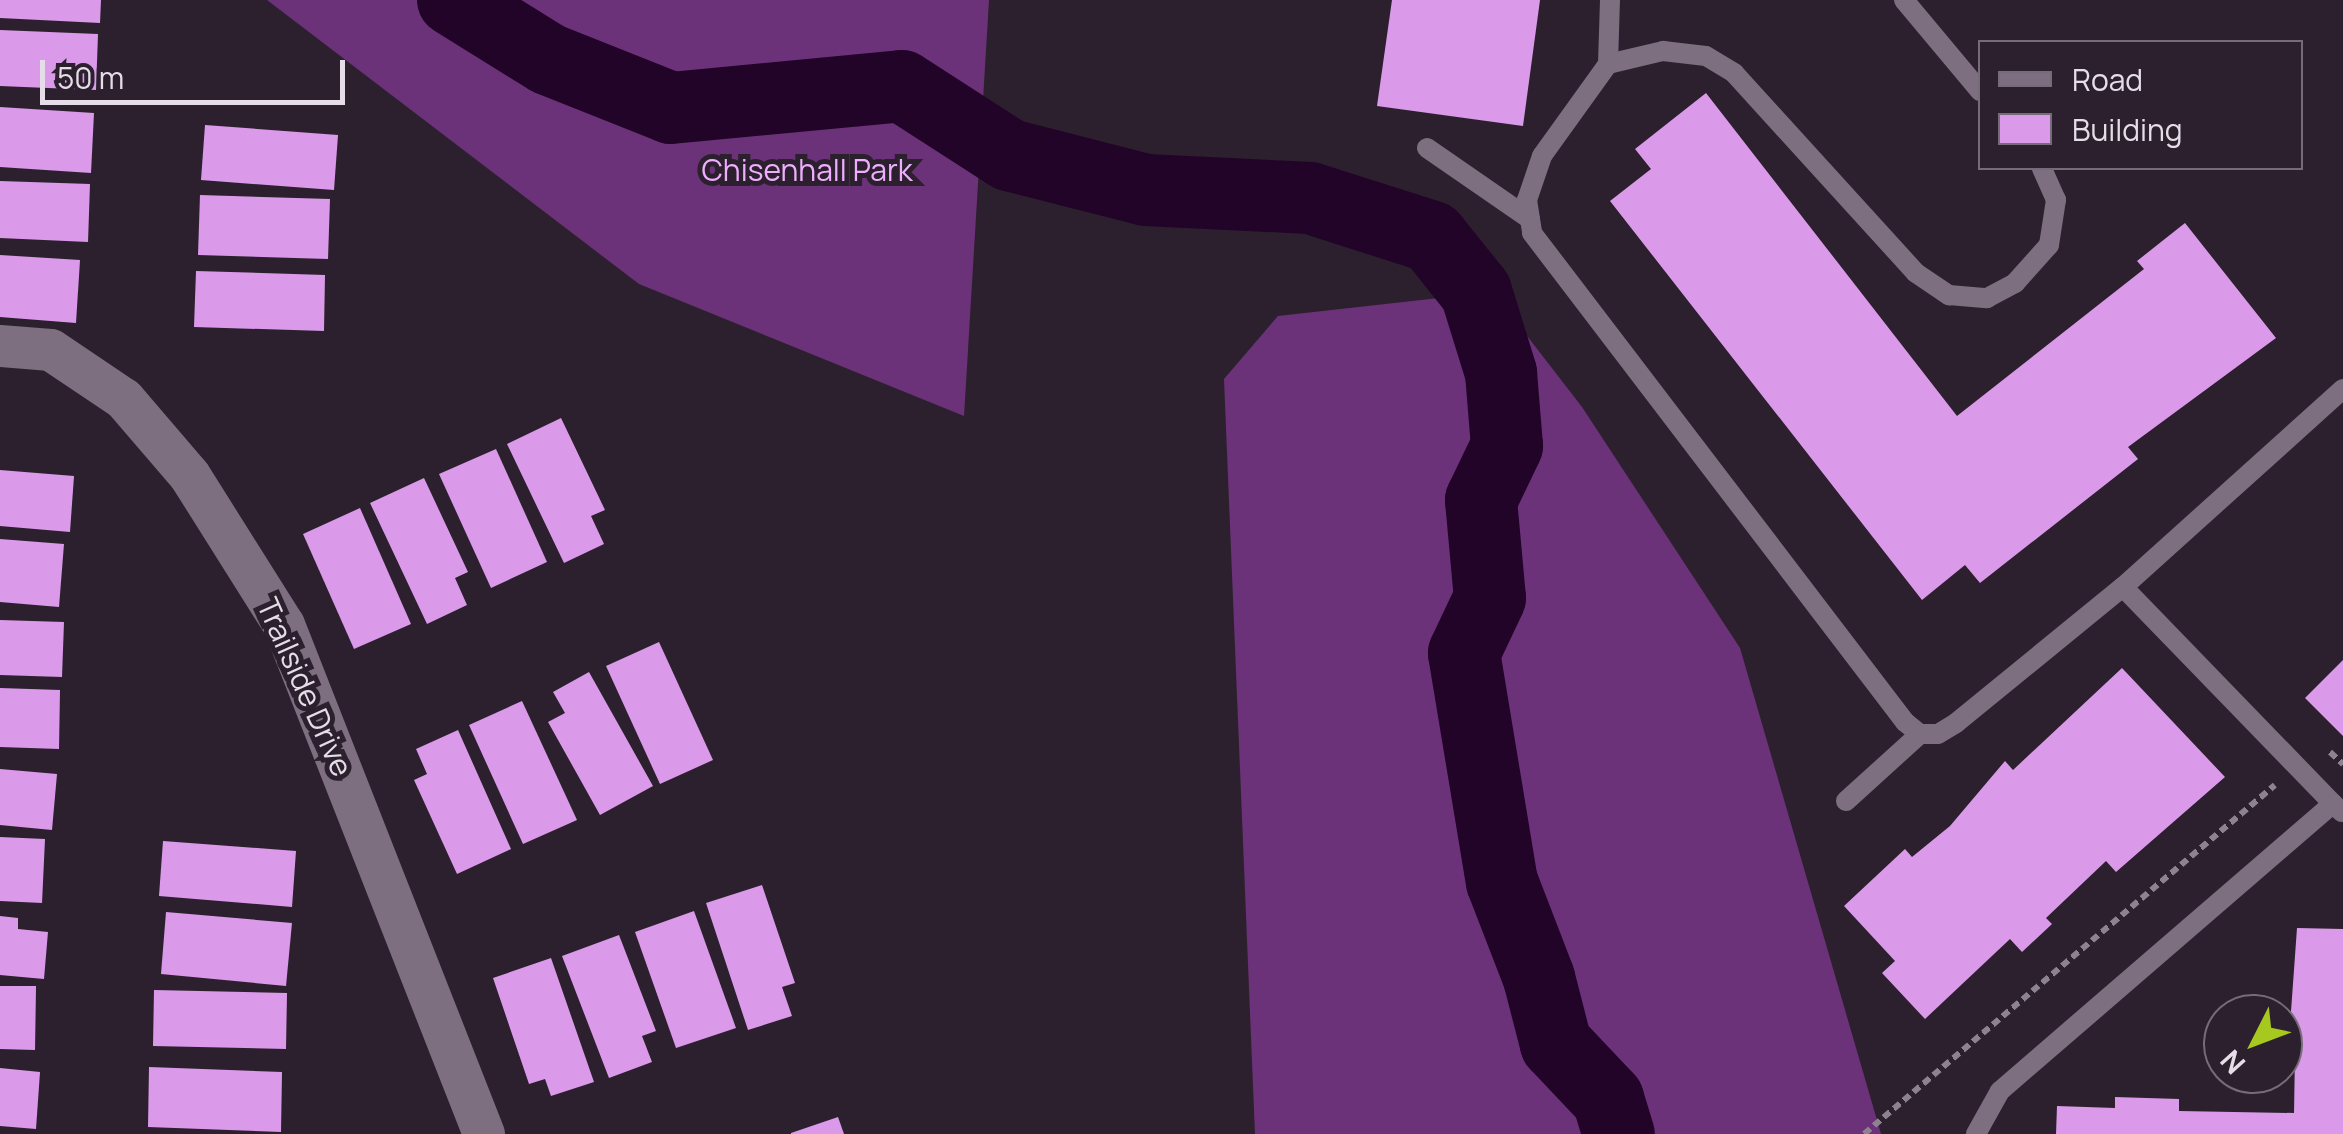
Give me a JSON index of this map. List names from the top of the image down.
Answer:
{
  "streets": {
    "street": ["Trailside Drive"]
  },
  "parks": ["Chisenhall Park"],
  "legend": ["Road", "Building"],
  "scale_bar": "50 m",
  "north": "bottom left"
}
